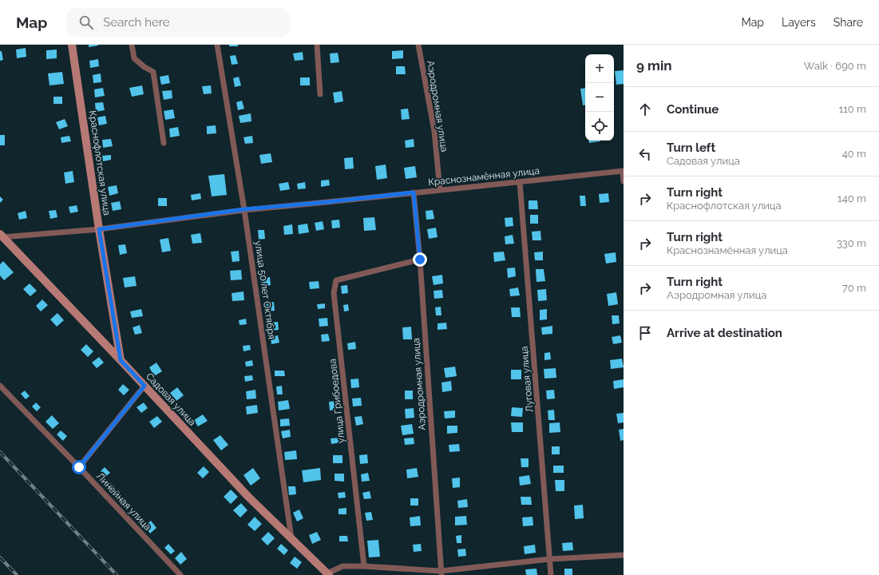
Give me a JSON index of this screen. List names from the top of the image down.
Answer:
{
  "streets": {
    "street": [
      "Аэродромная улица",
      "Краснофлотская улица",
      "Краснознамённая улица",
      "улица 50 лет Октября",
      "Луговая улица",
      "Садовая улица",
      "улица Грибоедова",
      "Линейная улица"
    ]
  },
  "crossings": [
    ["Аэродромная улица", "Краснознамённая улица"],
    ["Аэродромная улица", "улица Грибоедова"],
    ["Краснофлотская улица", "Краснознамённая улица"],
    ["Краснофлотская улица", "Садовая улица"],
    ["Краснознамённая улица", "улица 50 лет Октября"],
    ["Краснознамённая улица", "Луговая улица"],
    ["Краснознамённая улица", "Садовая улица"],
    ["улица 50 лет Октября", "Садовая улица"]
  ],
  "page": {
    "header": "Map",
    "search": "Search here",
    "nav": ["Map", "Layers", "Share"],
    "heading": ["9 min", "Walk · 690 m"],
    "map_buttons": ["+", "−"],
    "list": [
      ["Continue", "110 m"],
      ["Turn left", "Садовая улица", "40 m"],
      ["Turn right", "Краснофлотская улица", "140 m"],
      ["Turn right", "Краснознамённая улица", "330 m"],
      ["Turn right", "Аэродромная улица", "70 m"],
      "Arrive at destination"
    ]
  }
}
